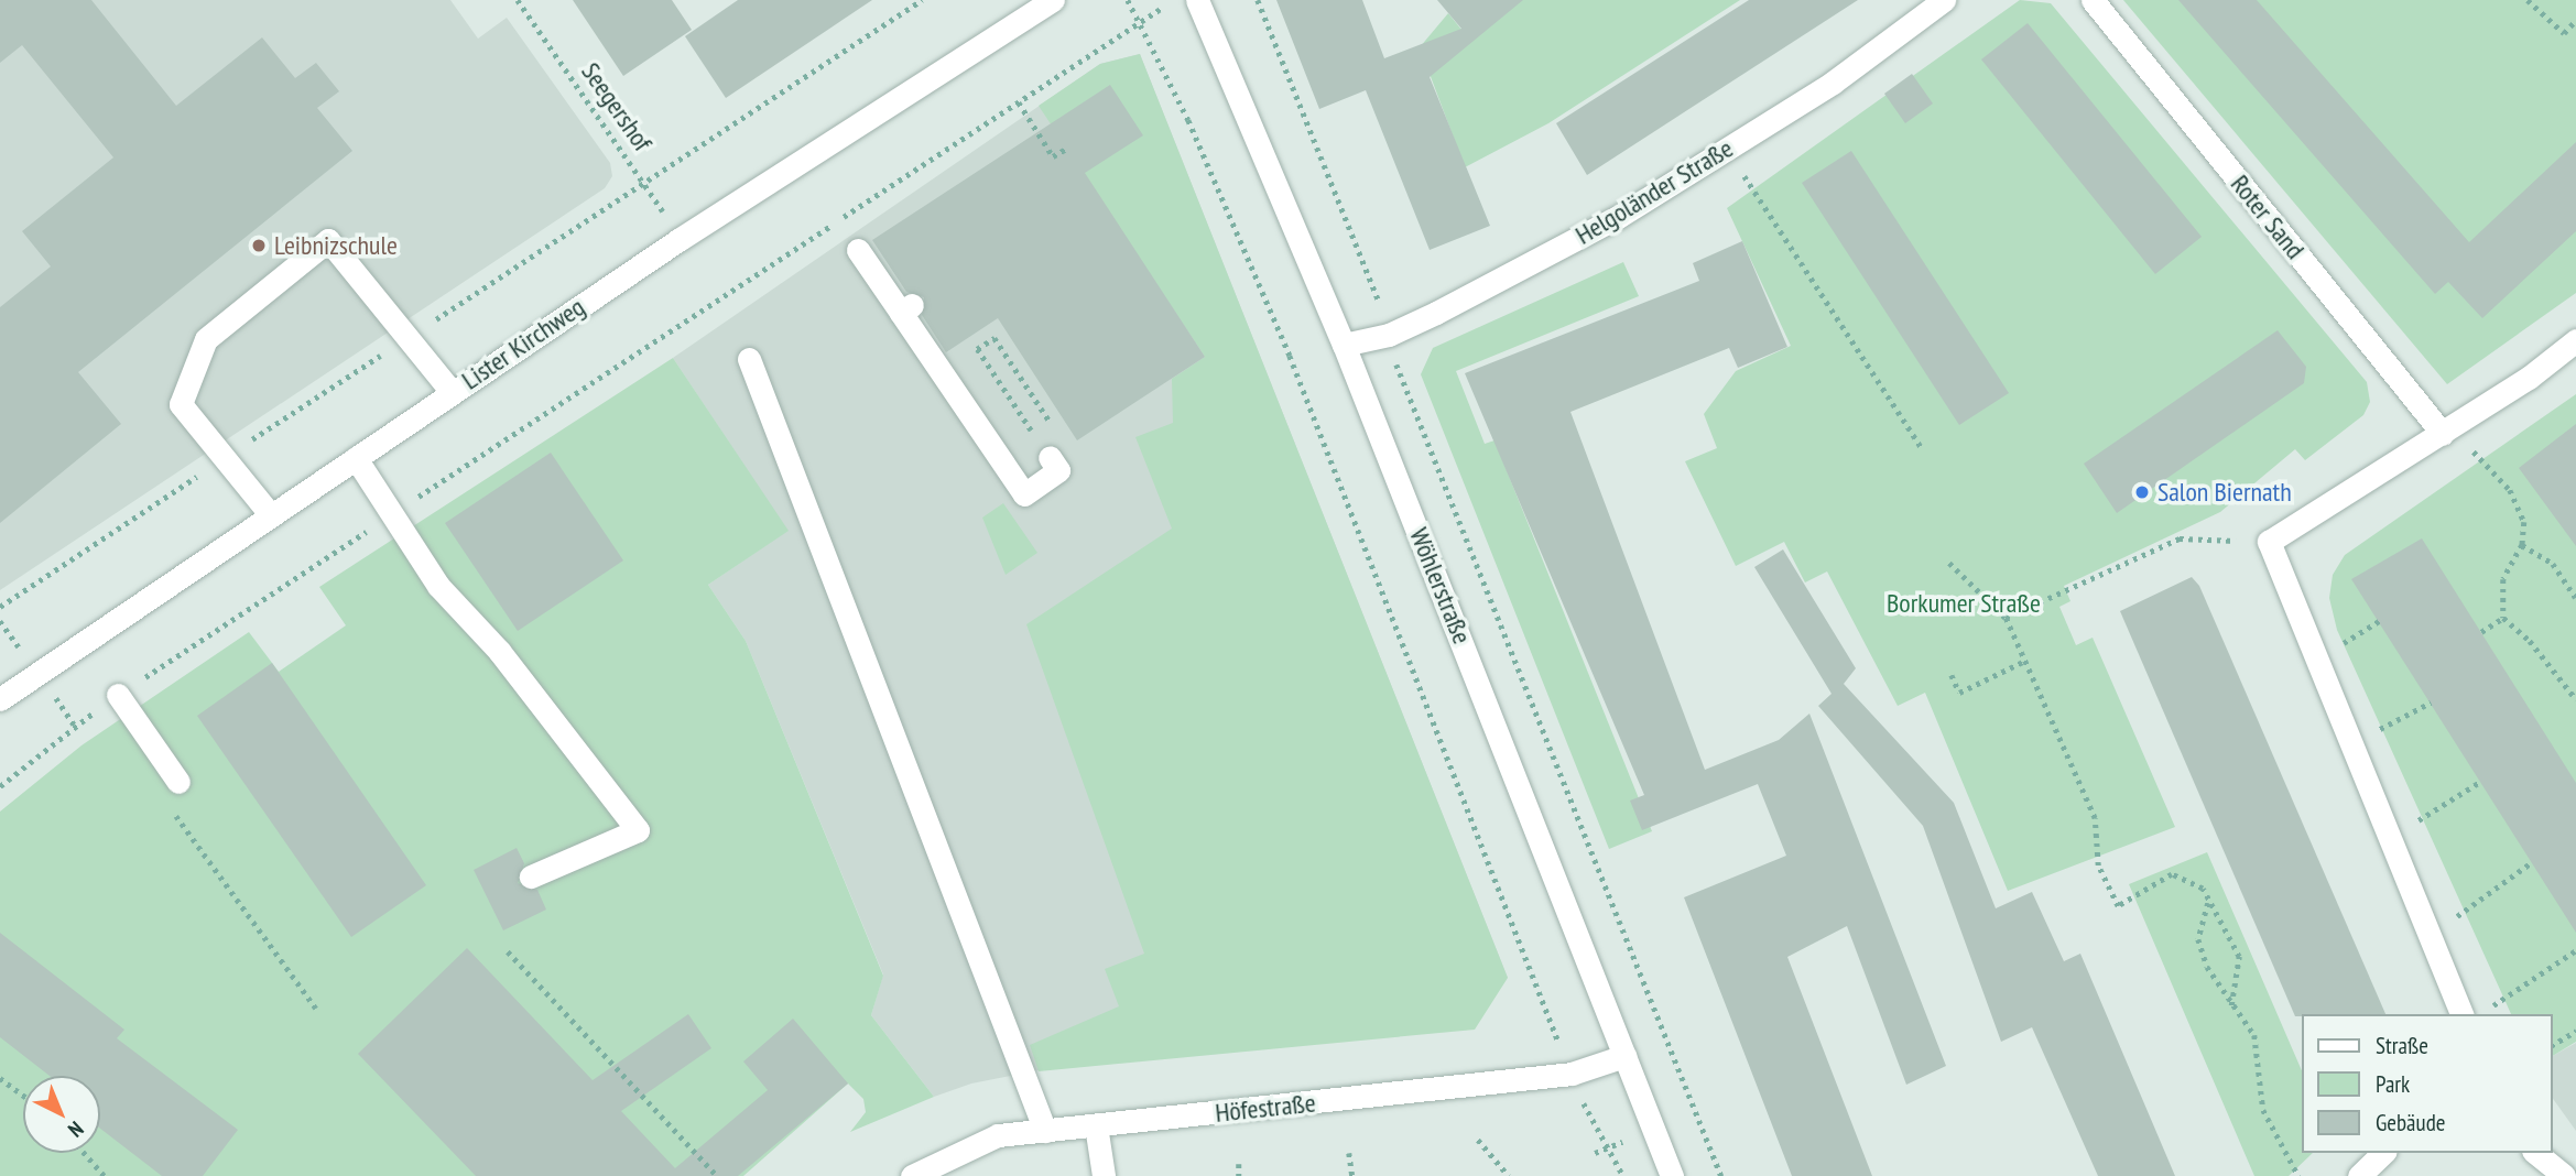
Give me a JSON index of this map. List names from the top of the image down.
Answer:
{
  "streets": {
    "street": [
      "Helgoländer Straße",
      "Roter Sand",
      "Lister Kirchweg",
      "Wöhlerstraße",
      "Höfestraße"
    ],
    "path": ["Seegershof"]
  },
  "crossings": [
    ["Seegershof", "Lister Kirchweg"],
    ["Helgoländer Straße", "Wöhlerstraße"],
    ["Wöhlerstraße", "Höfestraße"]
  ],
  "parks": ["Borkumer Straße"],
  "places": ["Leibnizschule", "Salon Biernath"],
  "legend": ["Straße", "Park", "Gebäude"],
  "north": "bottom right"
}
